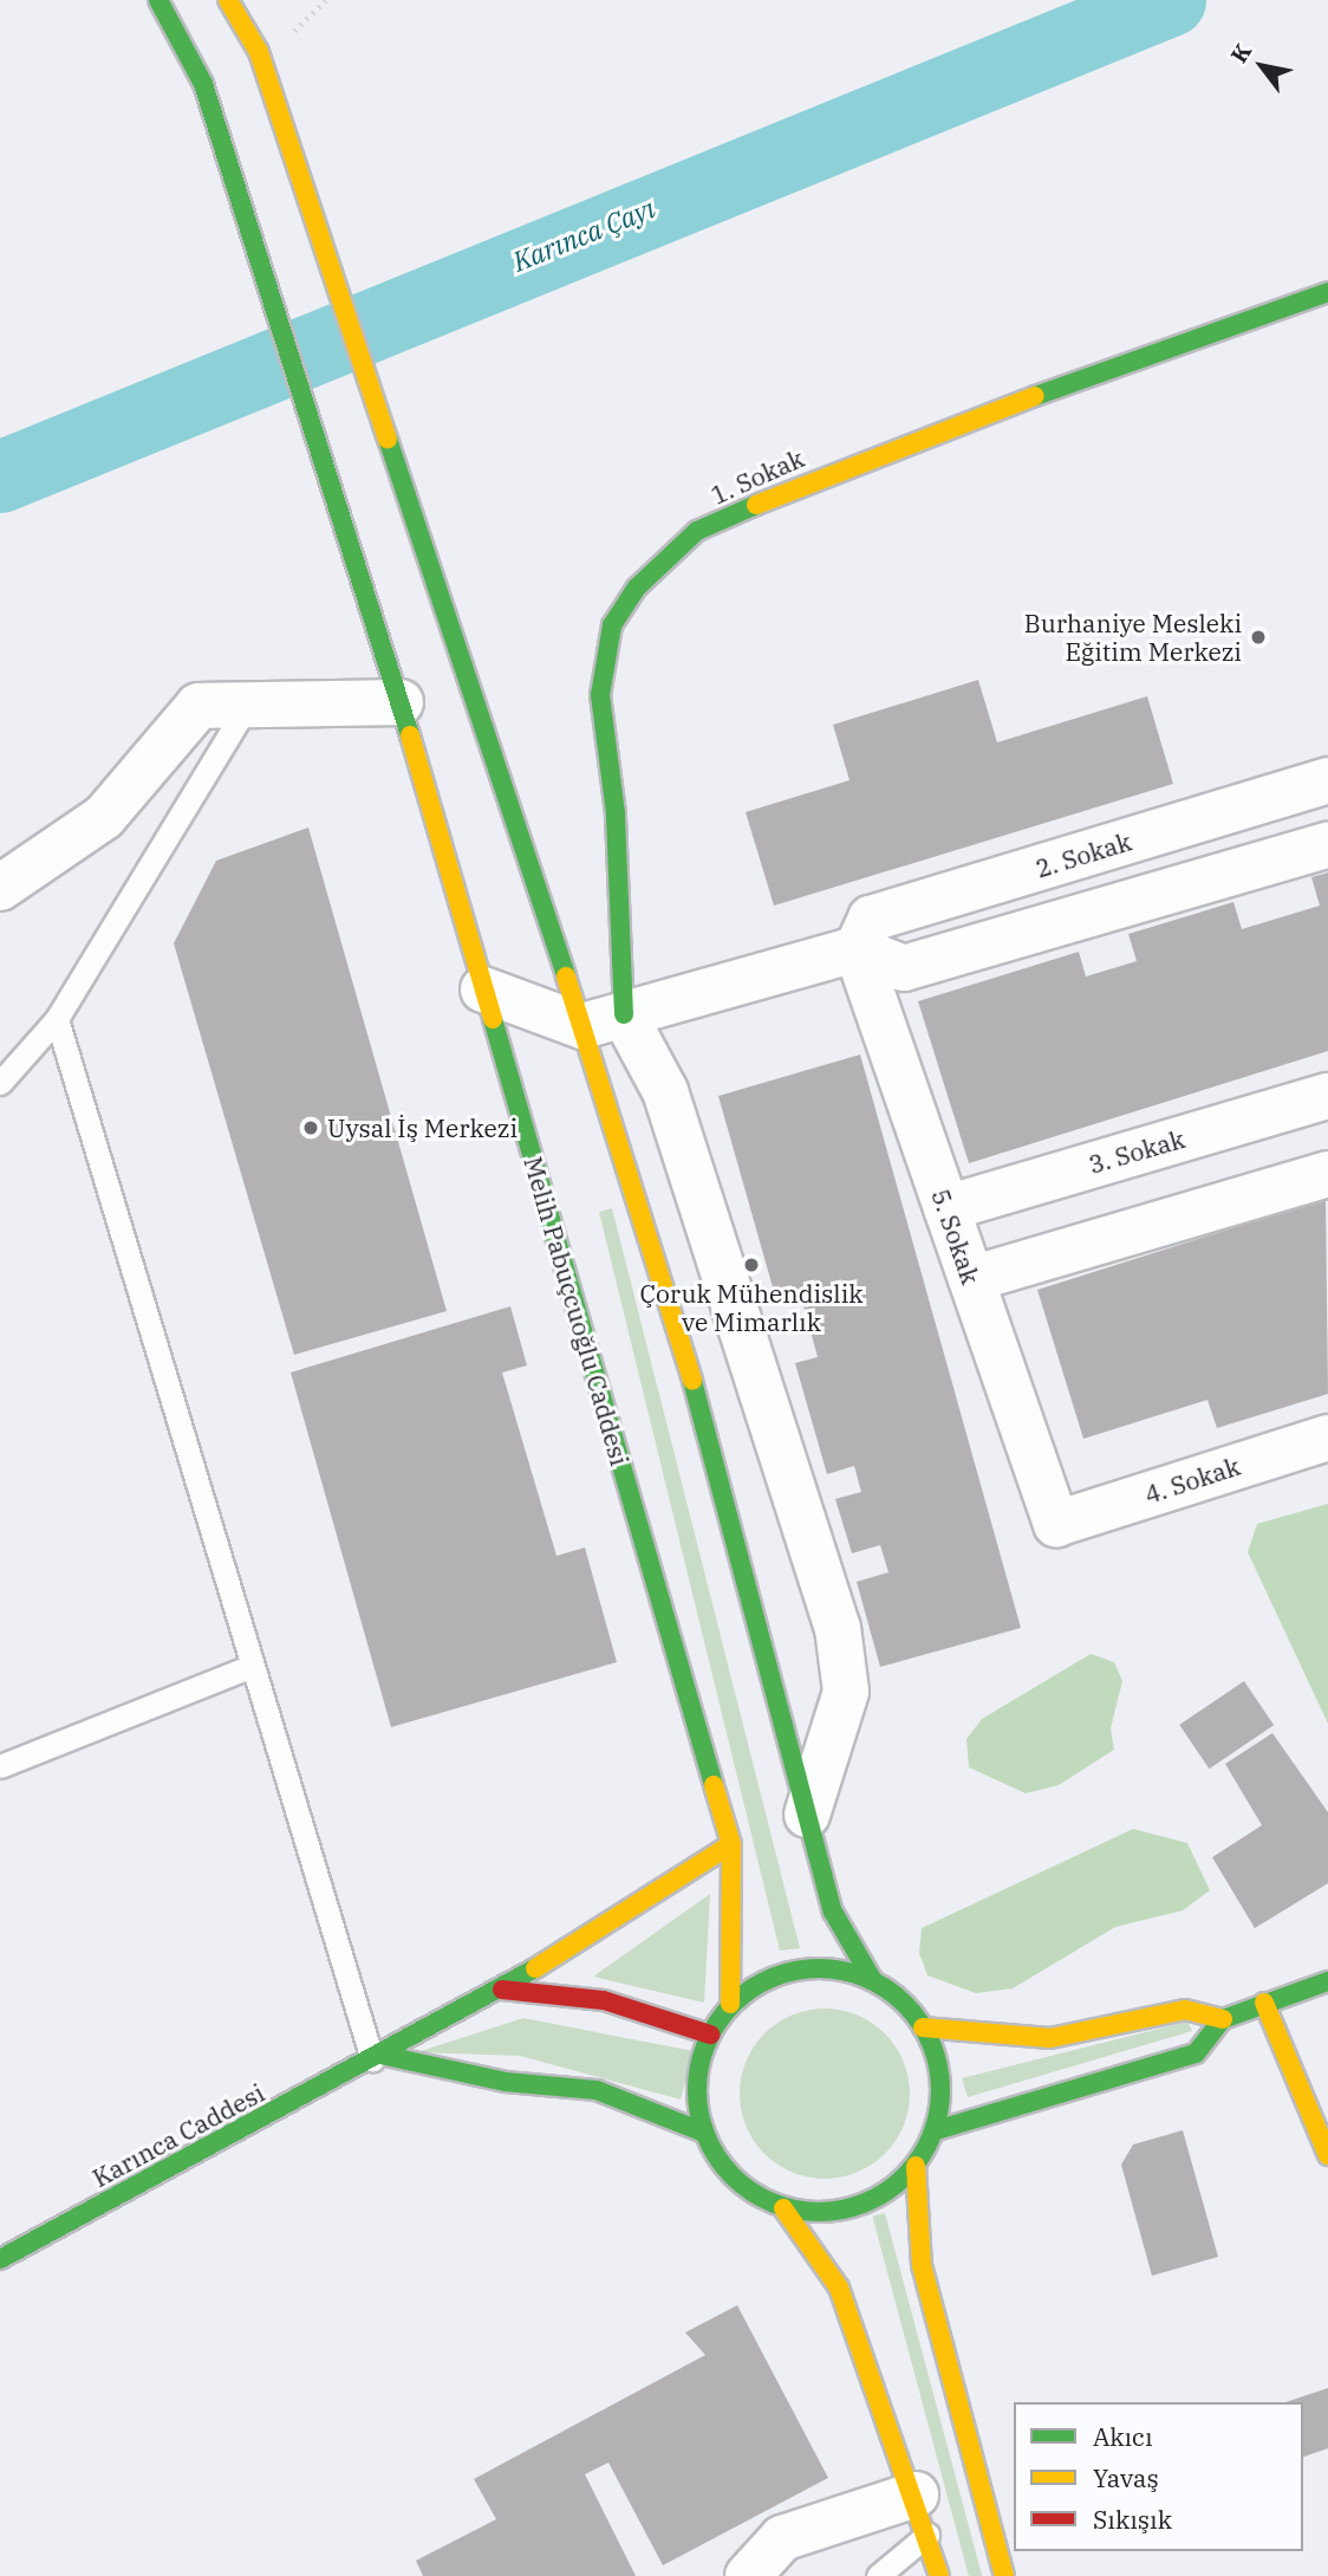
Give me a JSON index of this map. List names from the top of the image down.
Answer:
{
  "streets": {
    "main road": ["1. Sokak", "Melih Pabuçcuoğlu Caddesi", "Karınca Caddesi"],
    "street": [
      "2. Sokak",
      "3. Sokak",
      "5. Sokak",
      "4. Sokak"
    ]
  },
  "crossings": [
    ["2. Sokak", "5. Sokak"],
    ["3. Sokak", "5. Sokak"],
    ["5. Sokak", "4. Sokak"],
    ["Melih Pabuçcuoğlu Caddesi", "Karınca Caddesi"]
  ],
  "water": ["Karınca Çayı"],
  "places": ["Burhaniye Mesleki Eğitim Merkezi", "Uysal İş Merkezi", "Çoruk Mühendislik ve Mimarlık"],
  "legend": ["Akıcı", "Yavaş", "Sıkışık"],
  "north": "top left"
}
